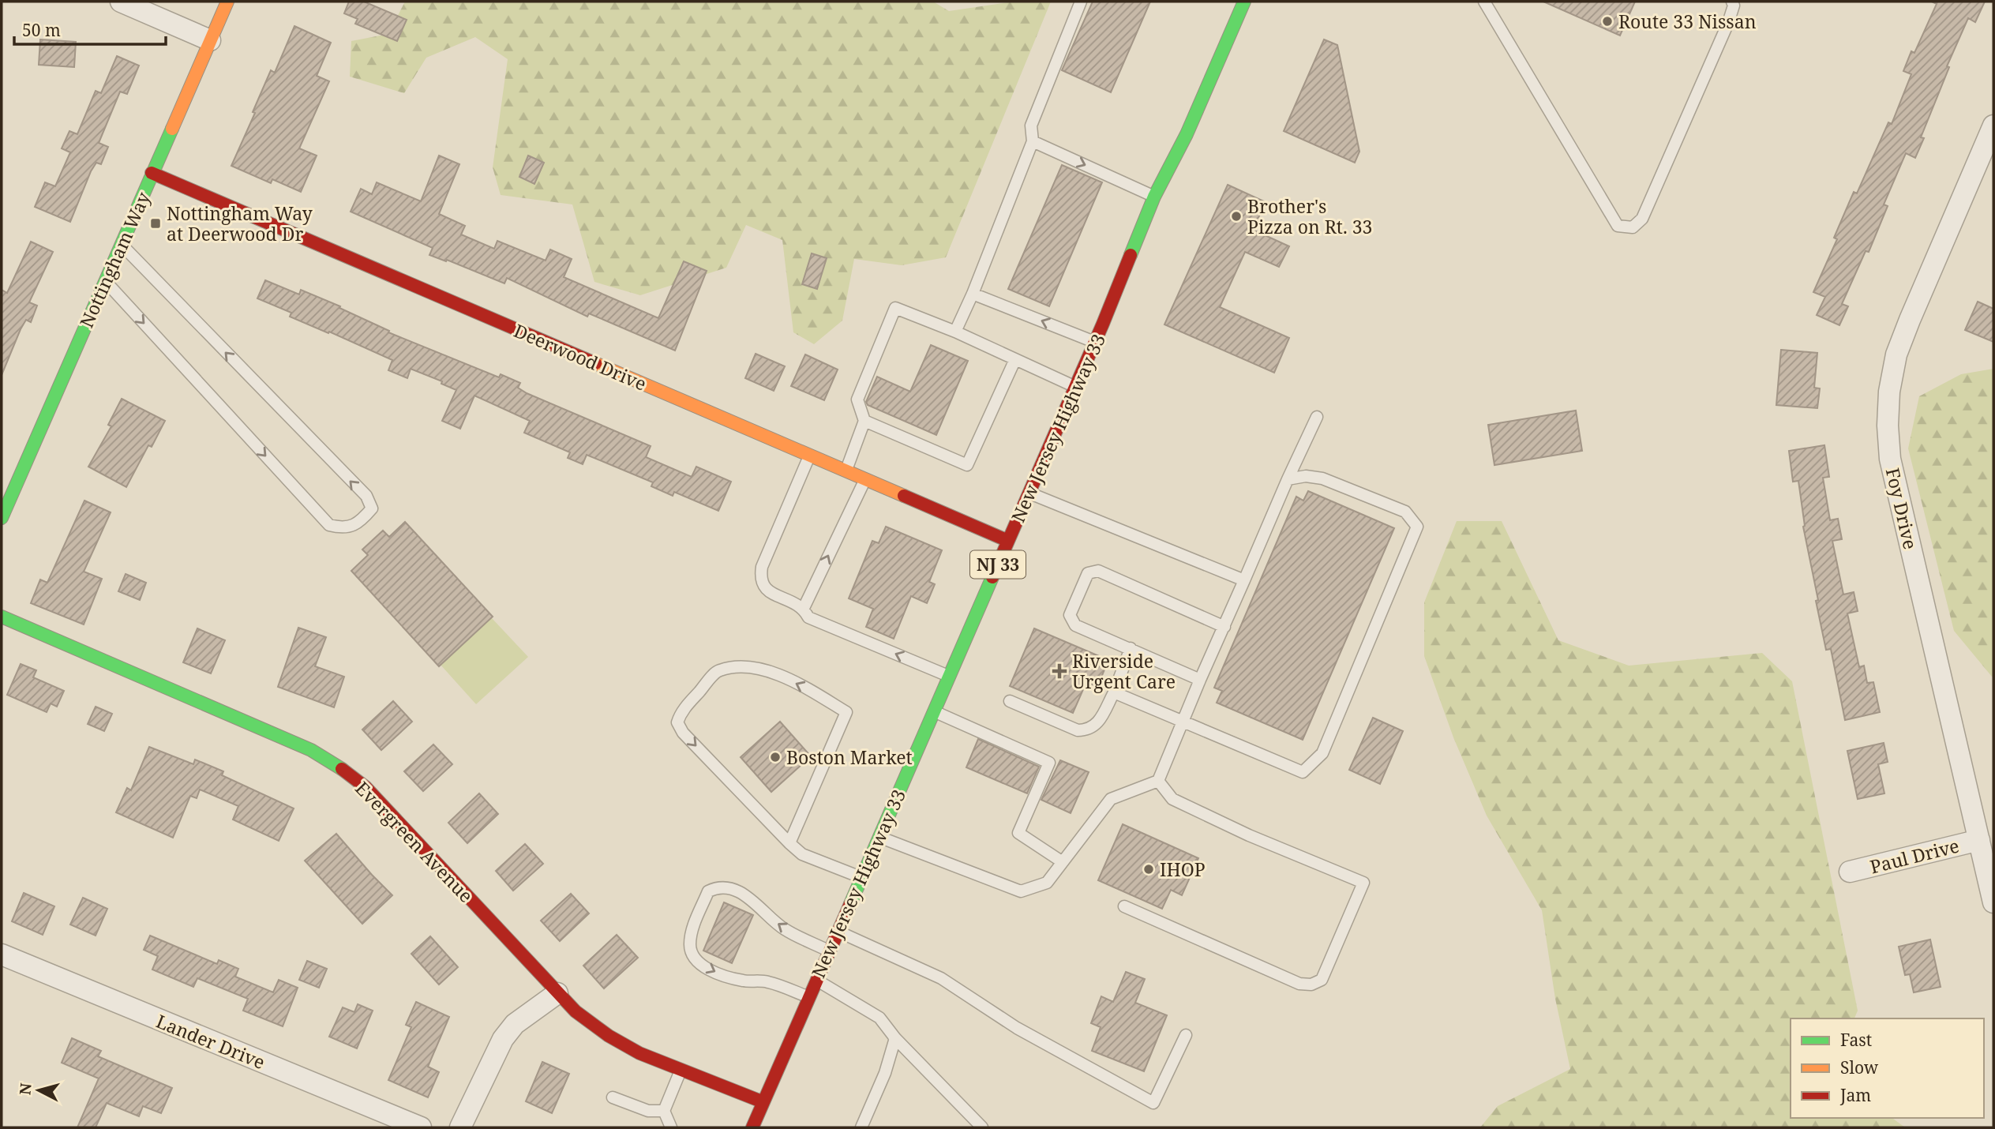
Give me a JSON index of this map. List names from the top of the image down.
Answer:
{
  "streets": {
    "street": [
      "Nottingham Way",
      "Deerwood Drive",
      "New Jersey Highway 33",
      "Foy Drive",
      "NJ 33",
      "Evergreen Avenue",
      "Paul Drive",
      "Lander Drive"
    ]
  },
  "crossings": [
    ["Nottingham Way", "Deerwood Drive"],
    ["Deerwood Drive", "New Jersey Highway 33"],
    ["New Jersey Highway 33", "Evergreen Avenue"],
    ["Foy Drive", "Paul Drive"]
  ],
  "places": {
    "other": [
      "Route 33 Nissan",
      "Brother's Pizza on Rt. 33",
      "Boston Market",
      "IHOP"
    ],
    "transit": ["Nottingham Way at Deerwood Dr"],
    "health": ["Riverside Urgent Care"]
  },
  "legend": ["Fast", "Slow", "Jam"],
  "scale_bar": "50 m",
  "north": "left"
}
